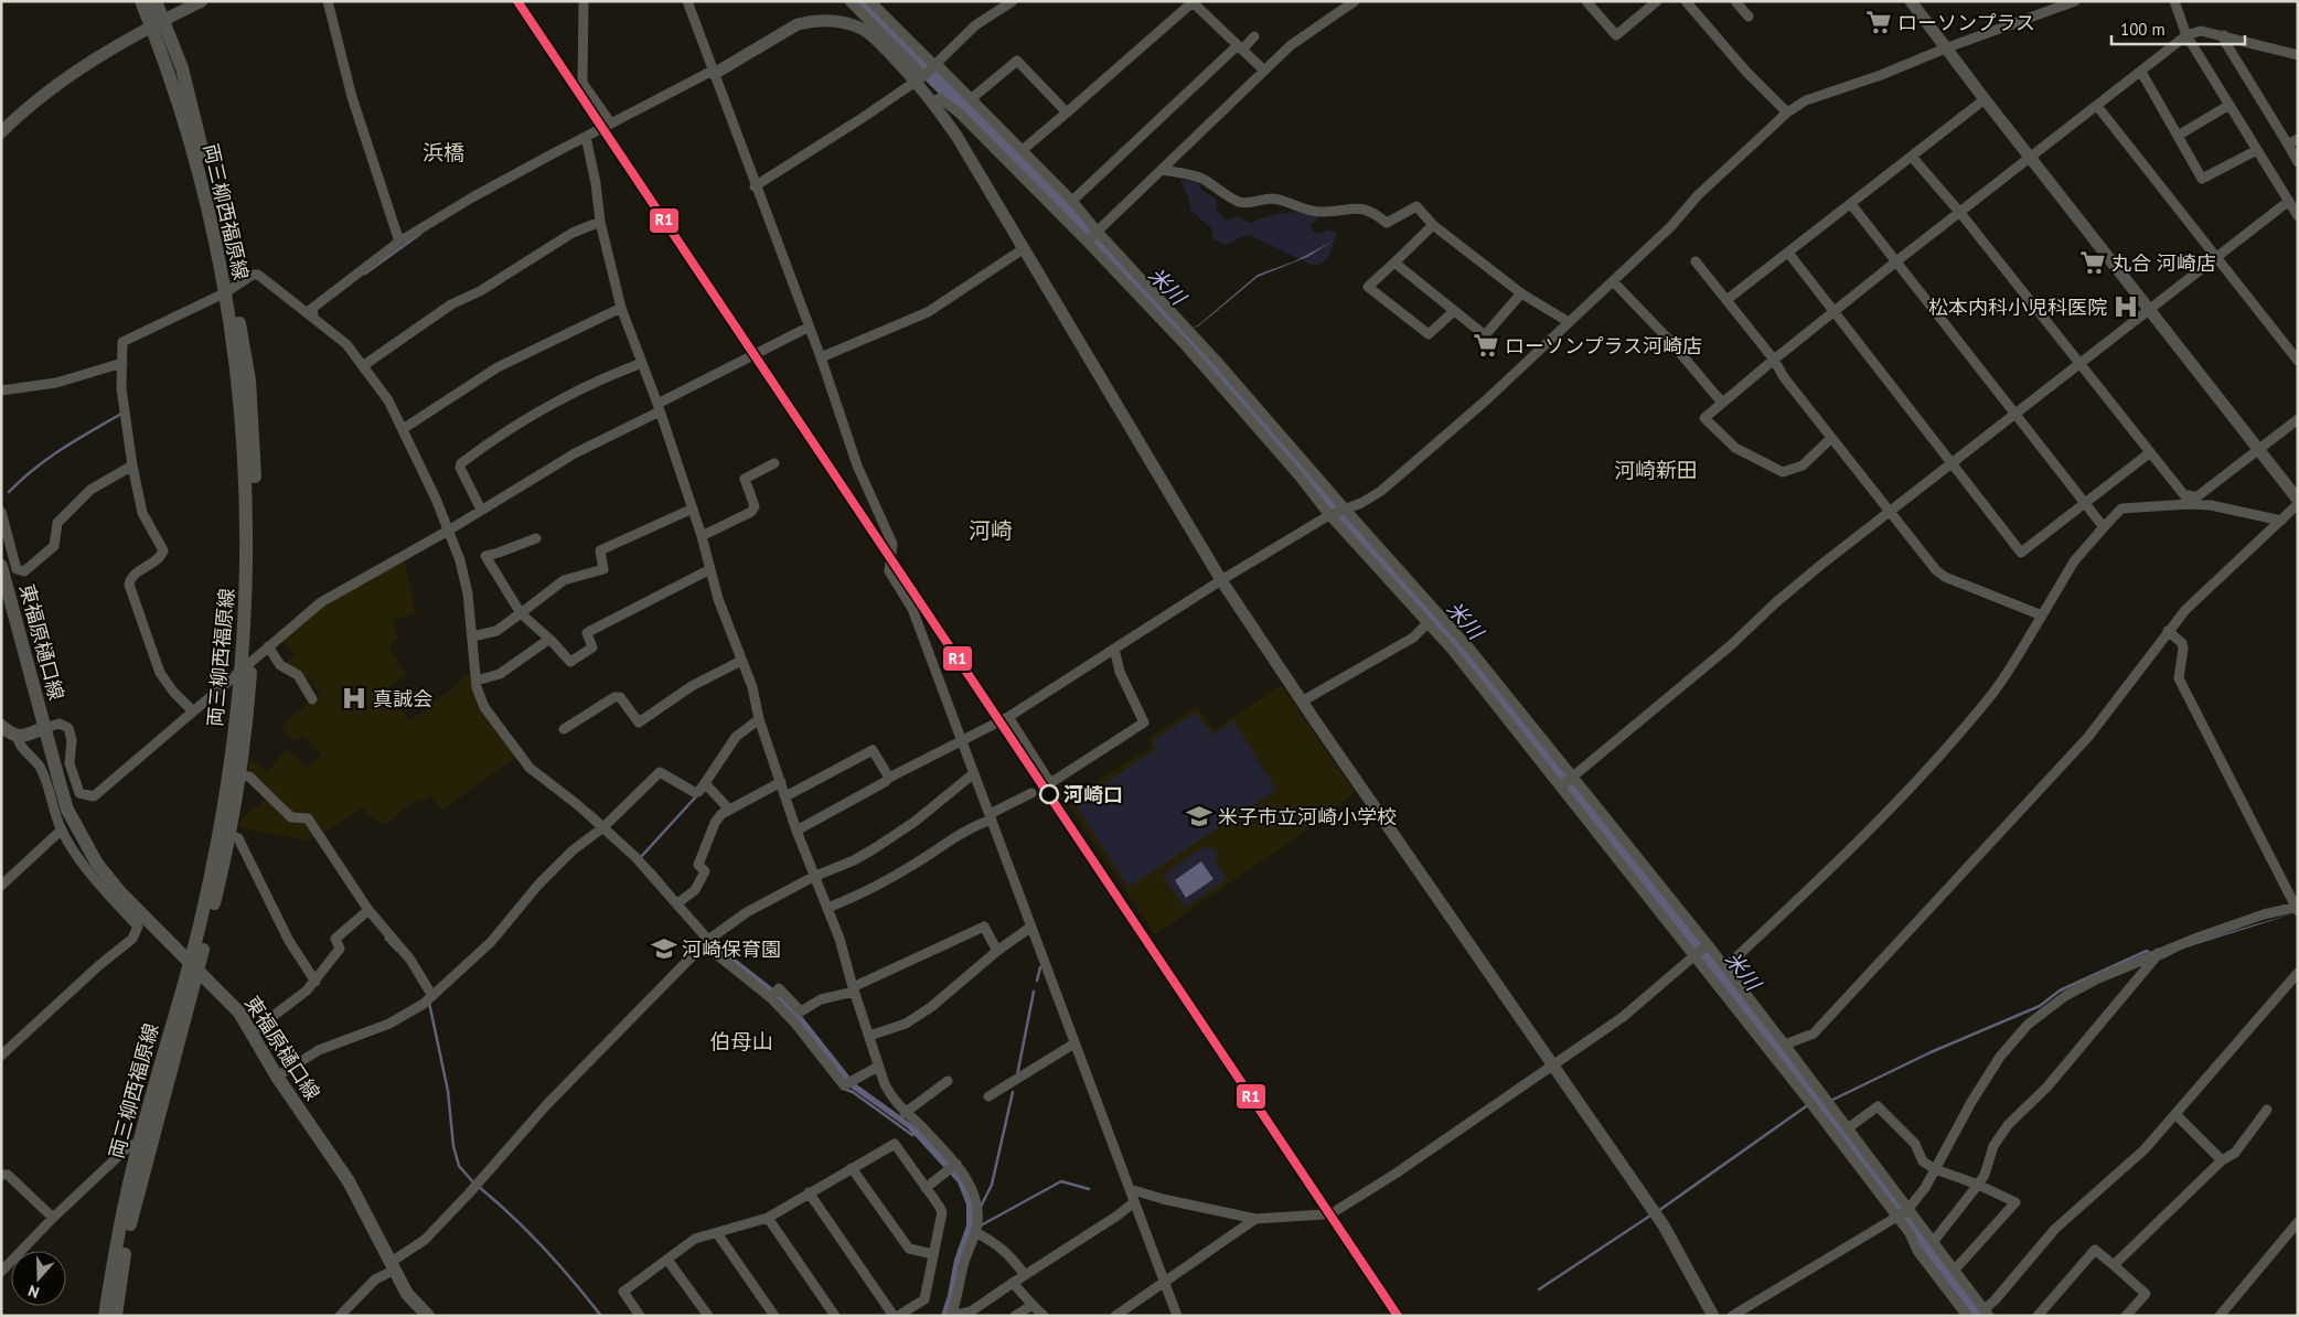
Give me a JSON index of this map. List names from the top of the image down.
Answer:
{
  "streets": {
    "main road": ["両三柳西福原線", "東福原樋口線"]
  },
  "crossings": [
    ["両三柳西福原線", "東福原樋口線"]
  ],
  "districts": [
    "浜橋",
    "河崎新田",
    "河崎",
    "伯母山"
  ],
  "water": ["米川"],
  "places": {
    "supermarket": ["ローソンプラス", "丸合 河崎店", "ローソンプラス河崎店"],
    "hospital": ["松本内科小児科医院", "真誠会"],
    "other": ["河崎口"],
    "school or university": ["米子市立河崎小学校", "河崎保育園"]
  },
  "lines": ["transit line R1"],
  "scale_bar": "100 m",
  "north": "bottom"
}
